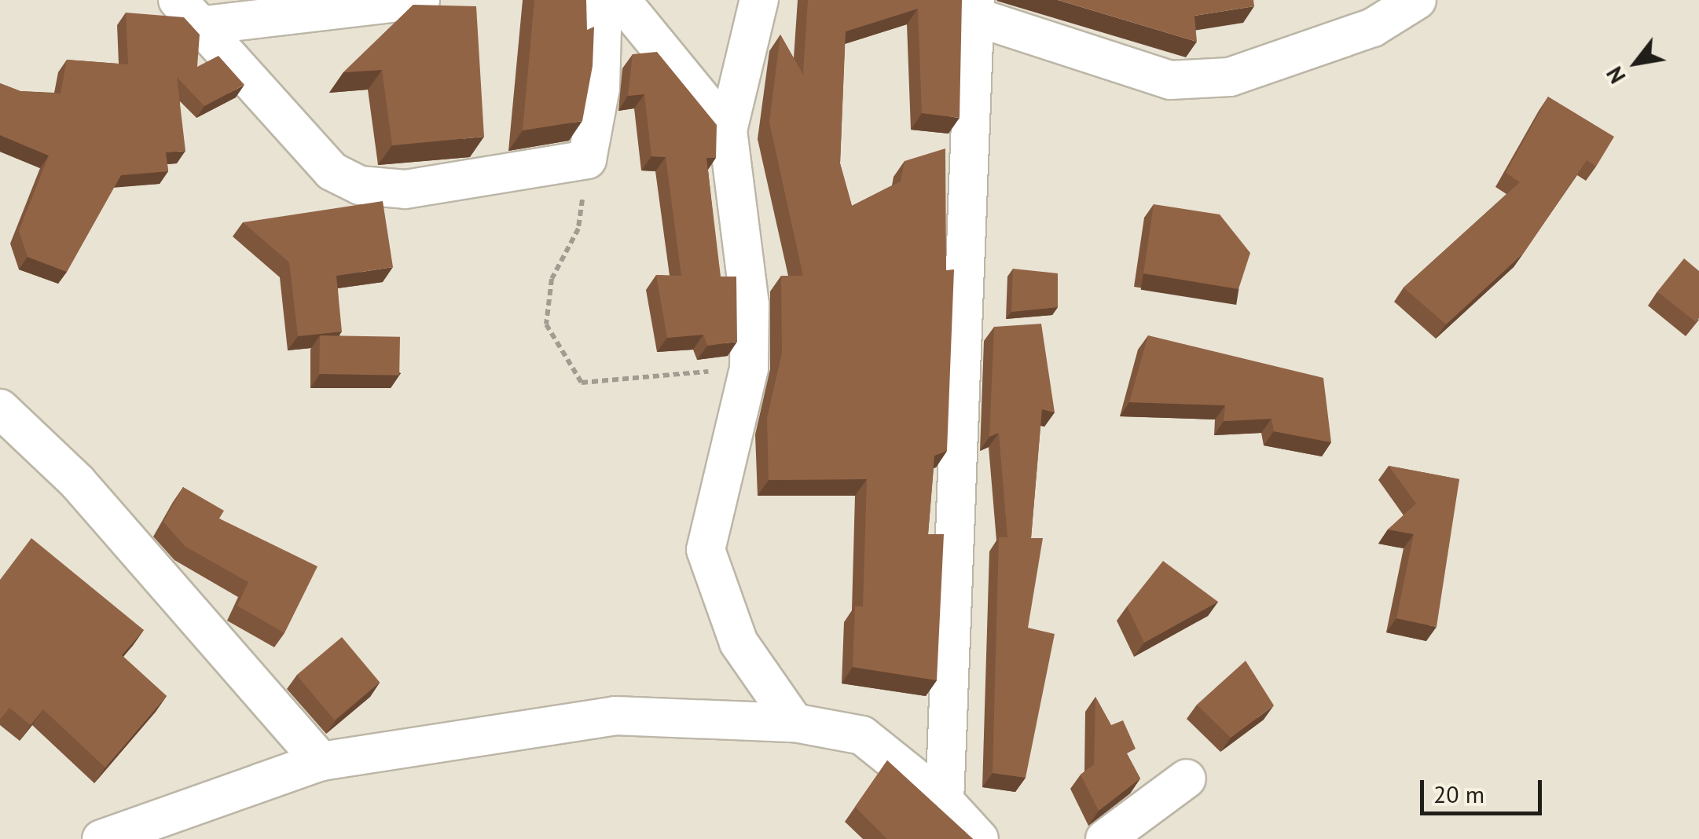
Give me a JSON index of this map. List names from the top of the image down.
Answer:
{
  "scale_bar": "20 m",
  "north": "bottom left"
}
